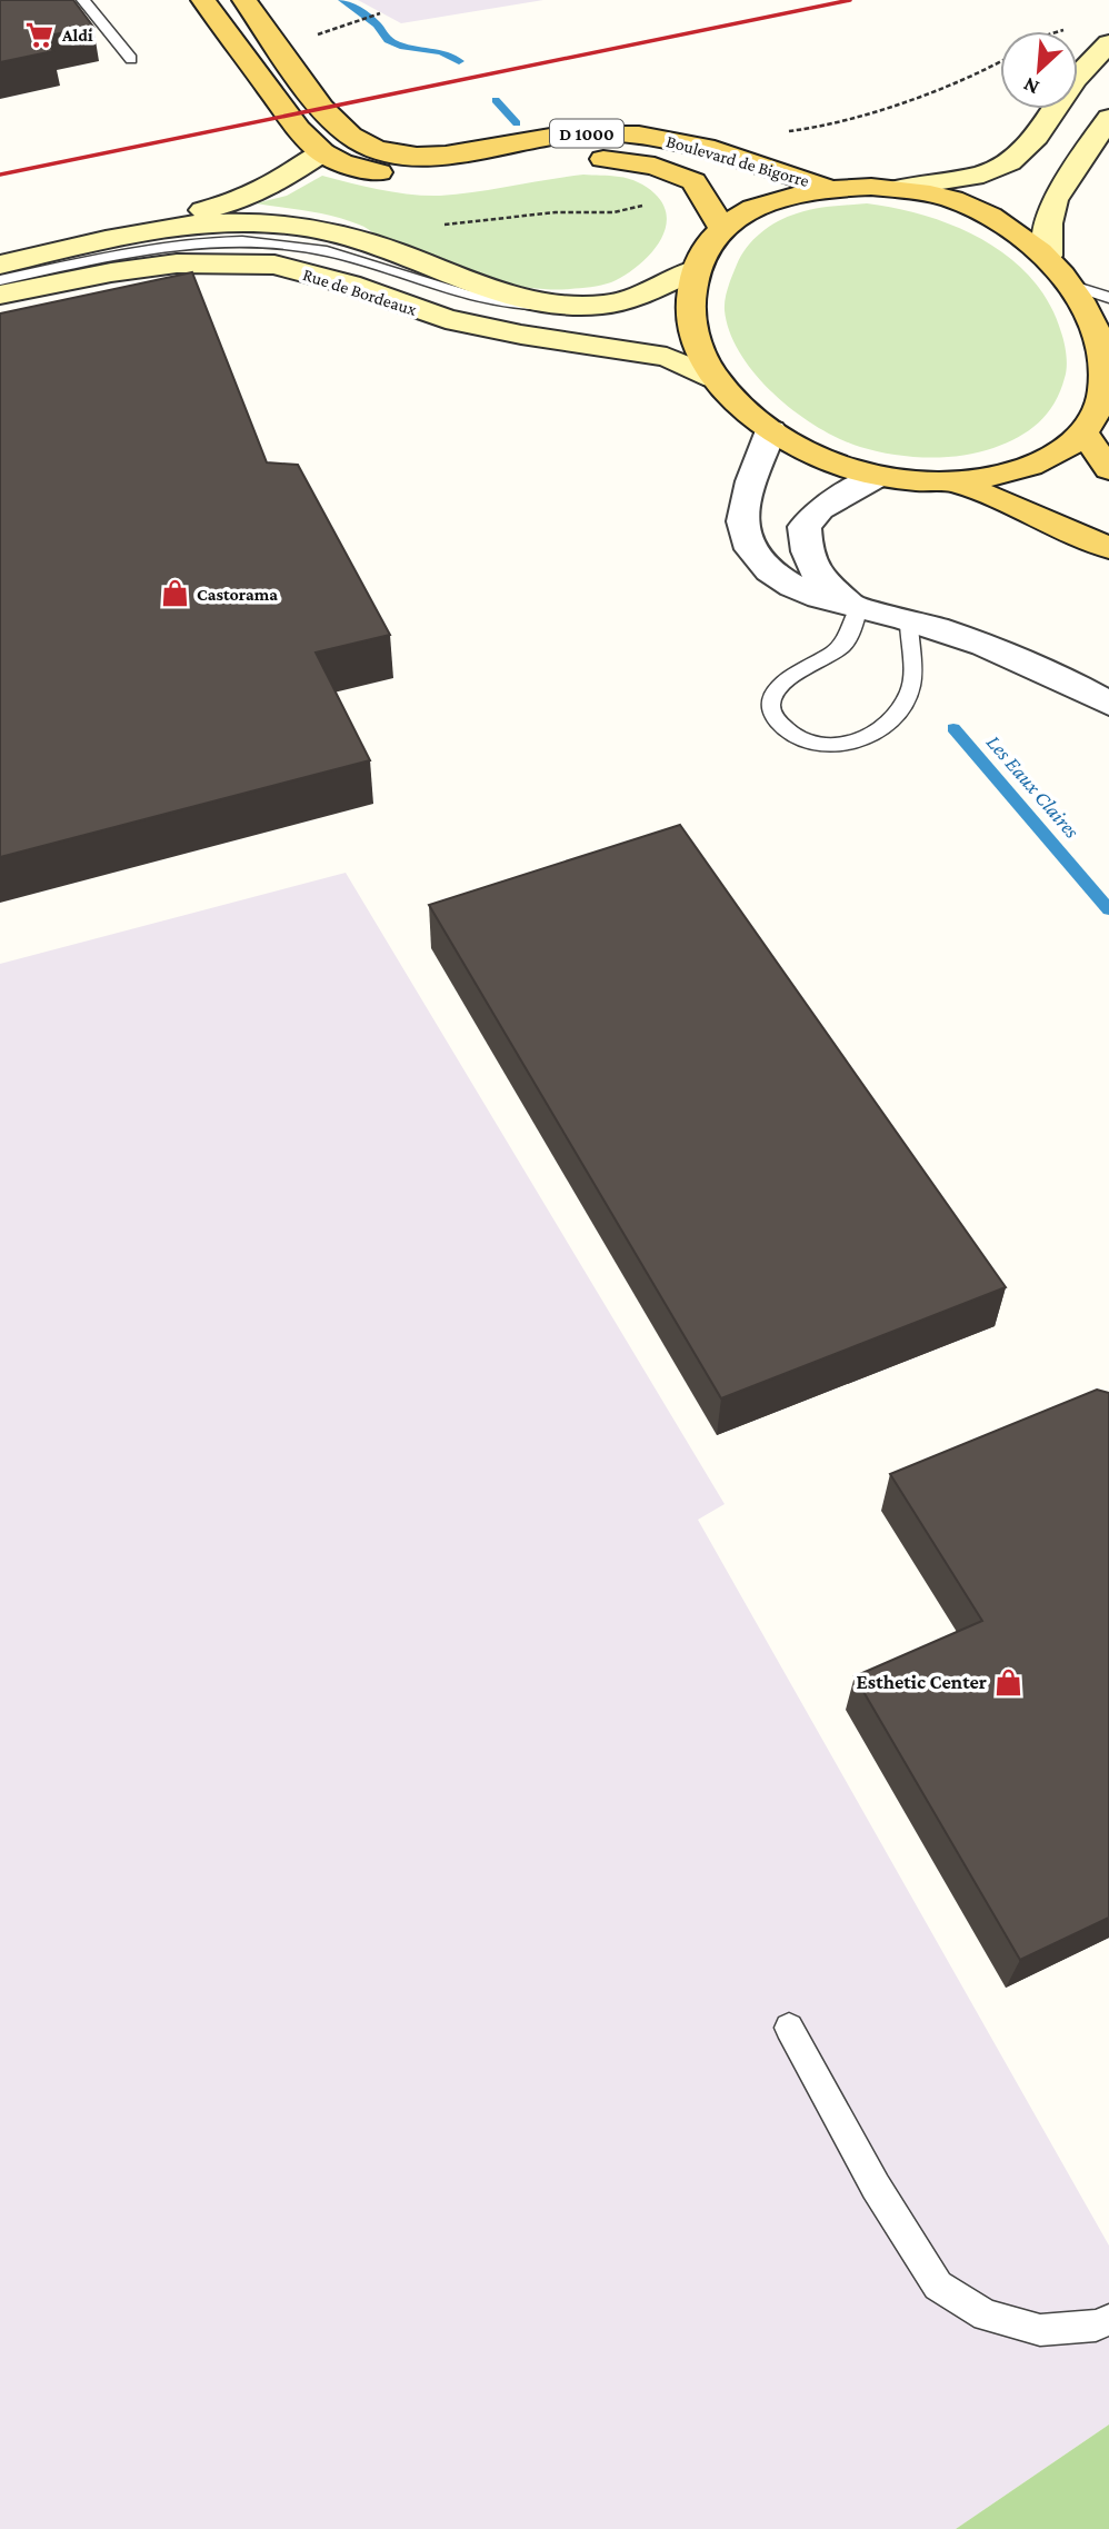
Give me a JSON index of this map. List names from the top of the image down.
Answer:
{
  "streets": {
    "main road": ["D 1000", "Boulevard de Bigorre", "Rue de Bordeaux"]
  },
  "water": ["Les Eaux Claires"],
  "places": {
    "supermarket": ["Aldi"],
    "shop": ["Castorama", "Esthetic Center"]
  },
  "north": "bottom left"
}
